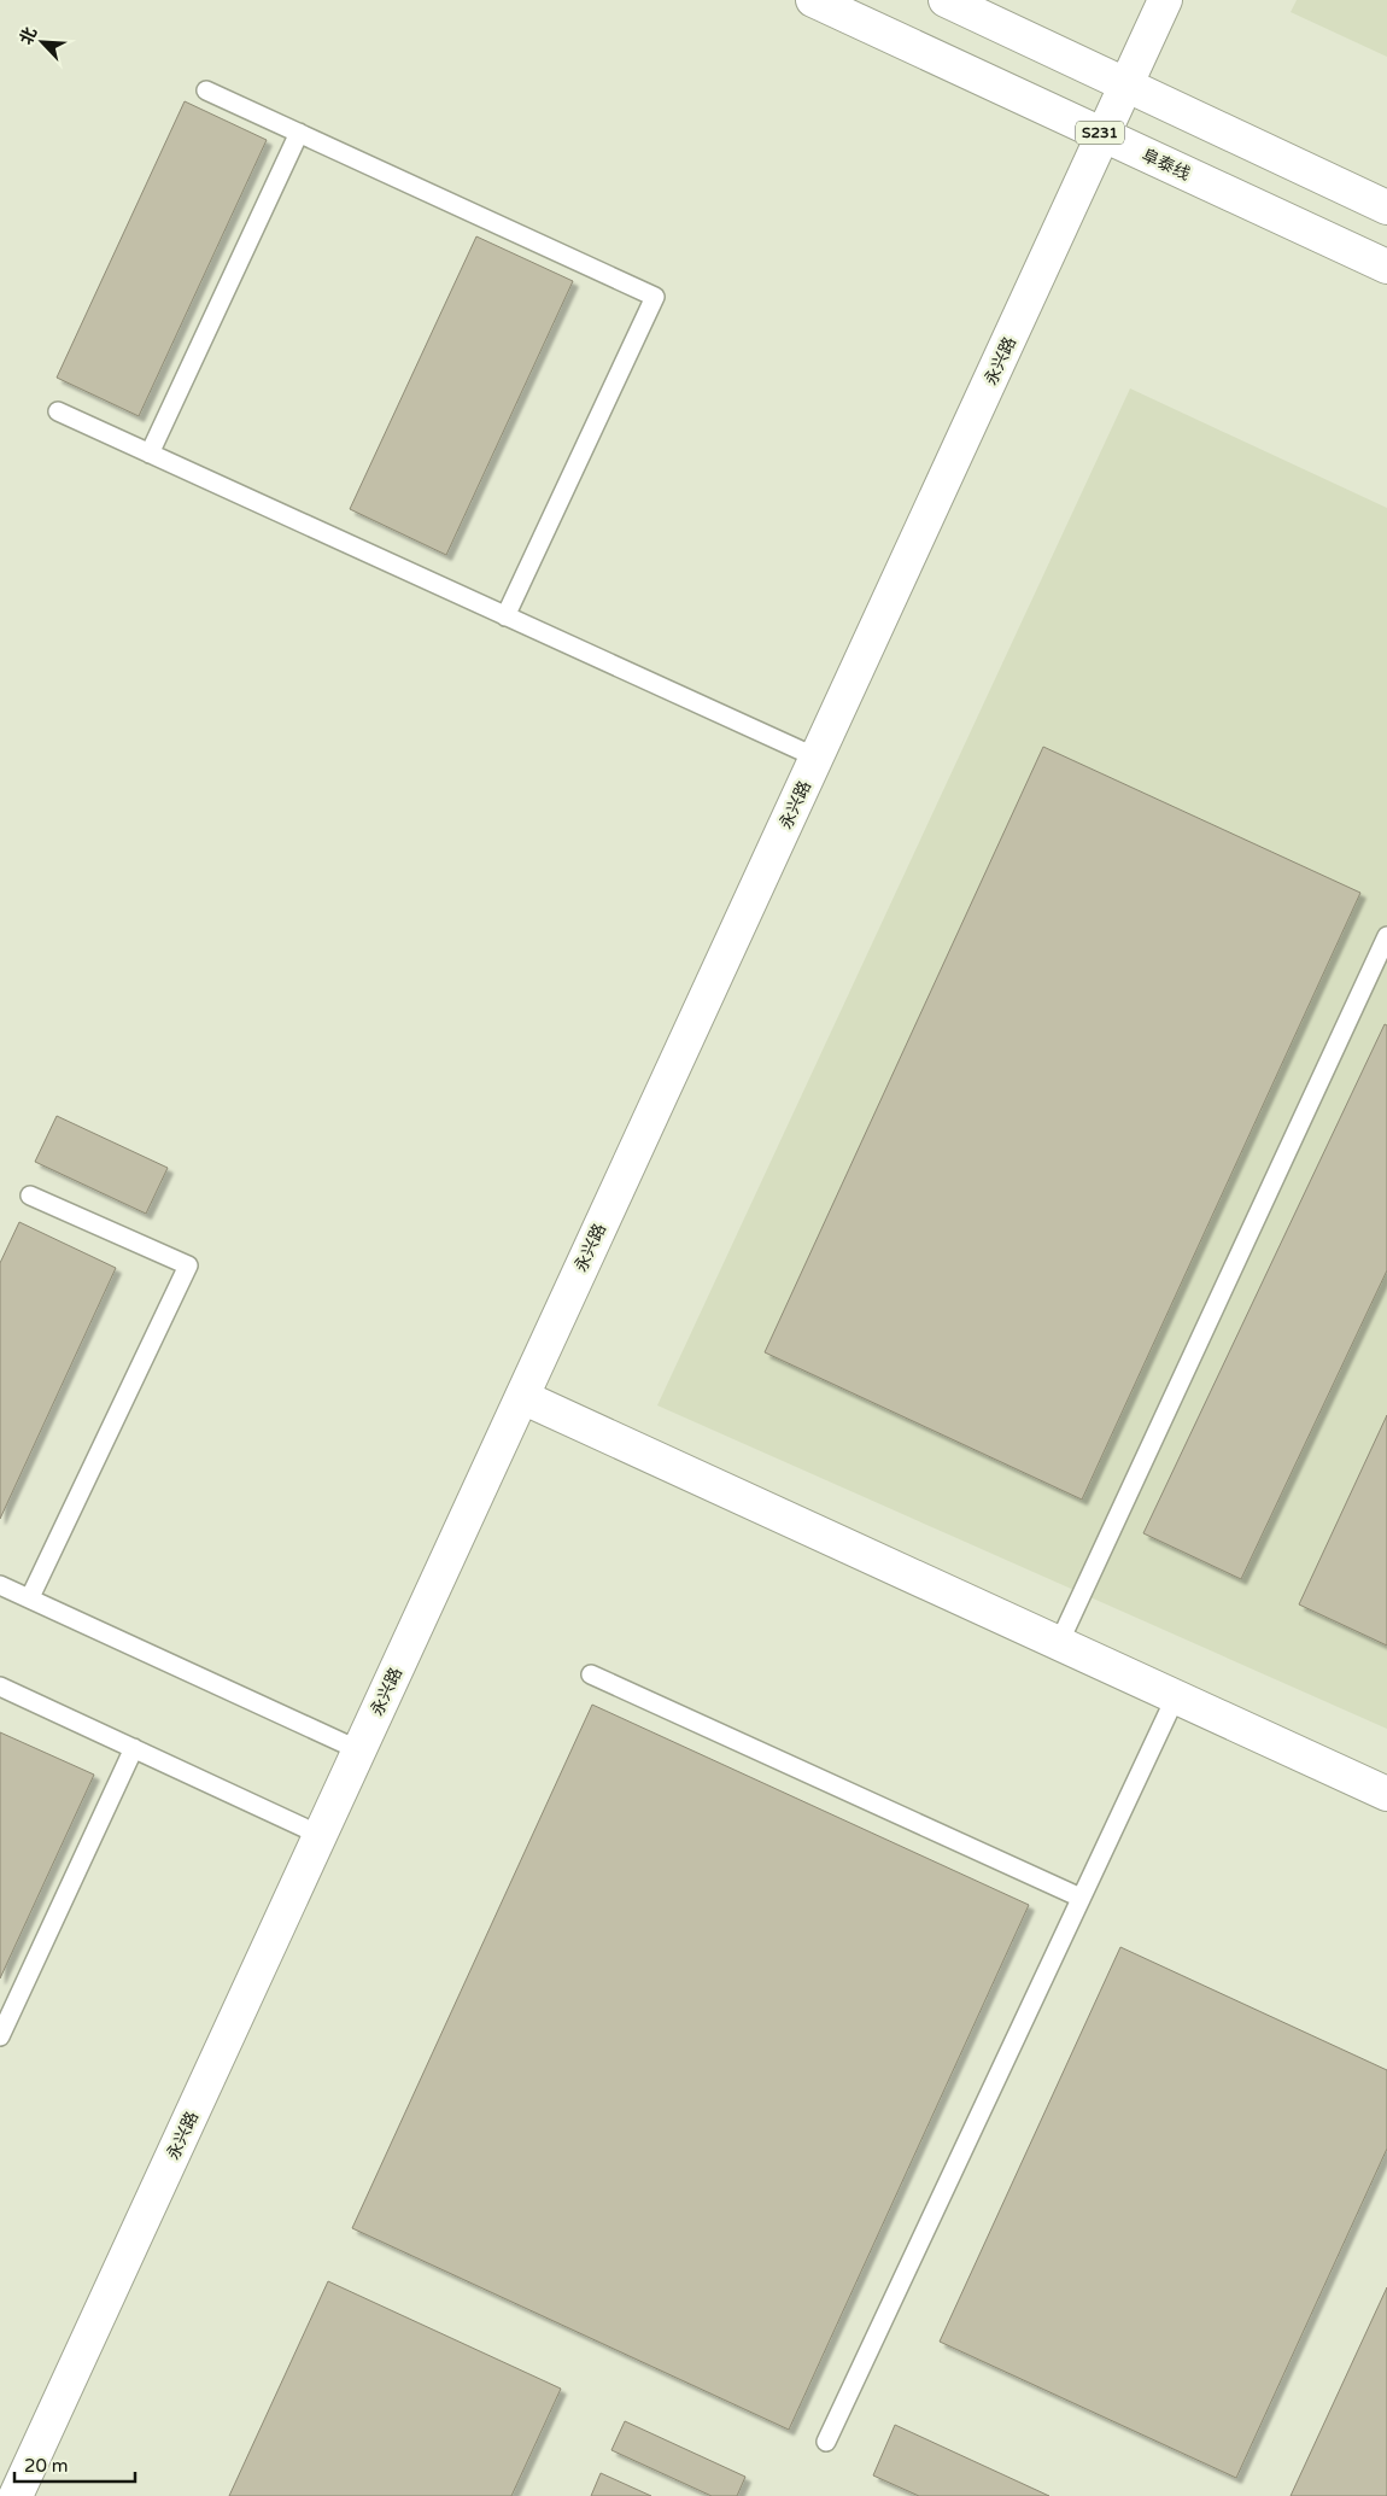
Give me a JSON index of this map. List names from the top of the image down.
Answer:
{
  "streets": {
    "street": ["S231", "阜泰线", "永兴路"]
  },
  "crossings": [
    ["阜泰线", "永兴路"]
  ],
  "scale_bar": "20 m",
  "north": "top left"
}
